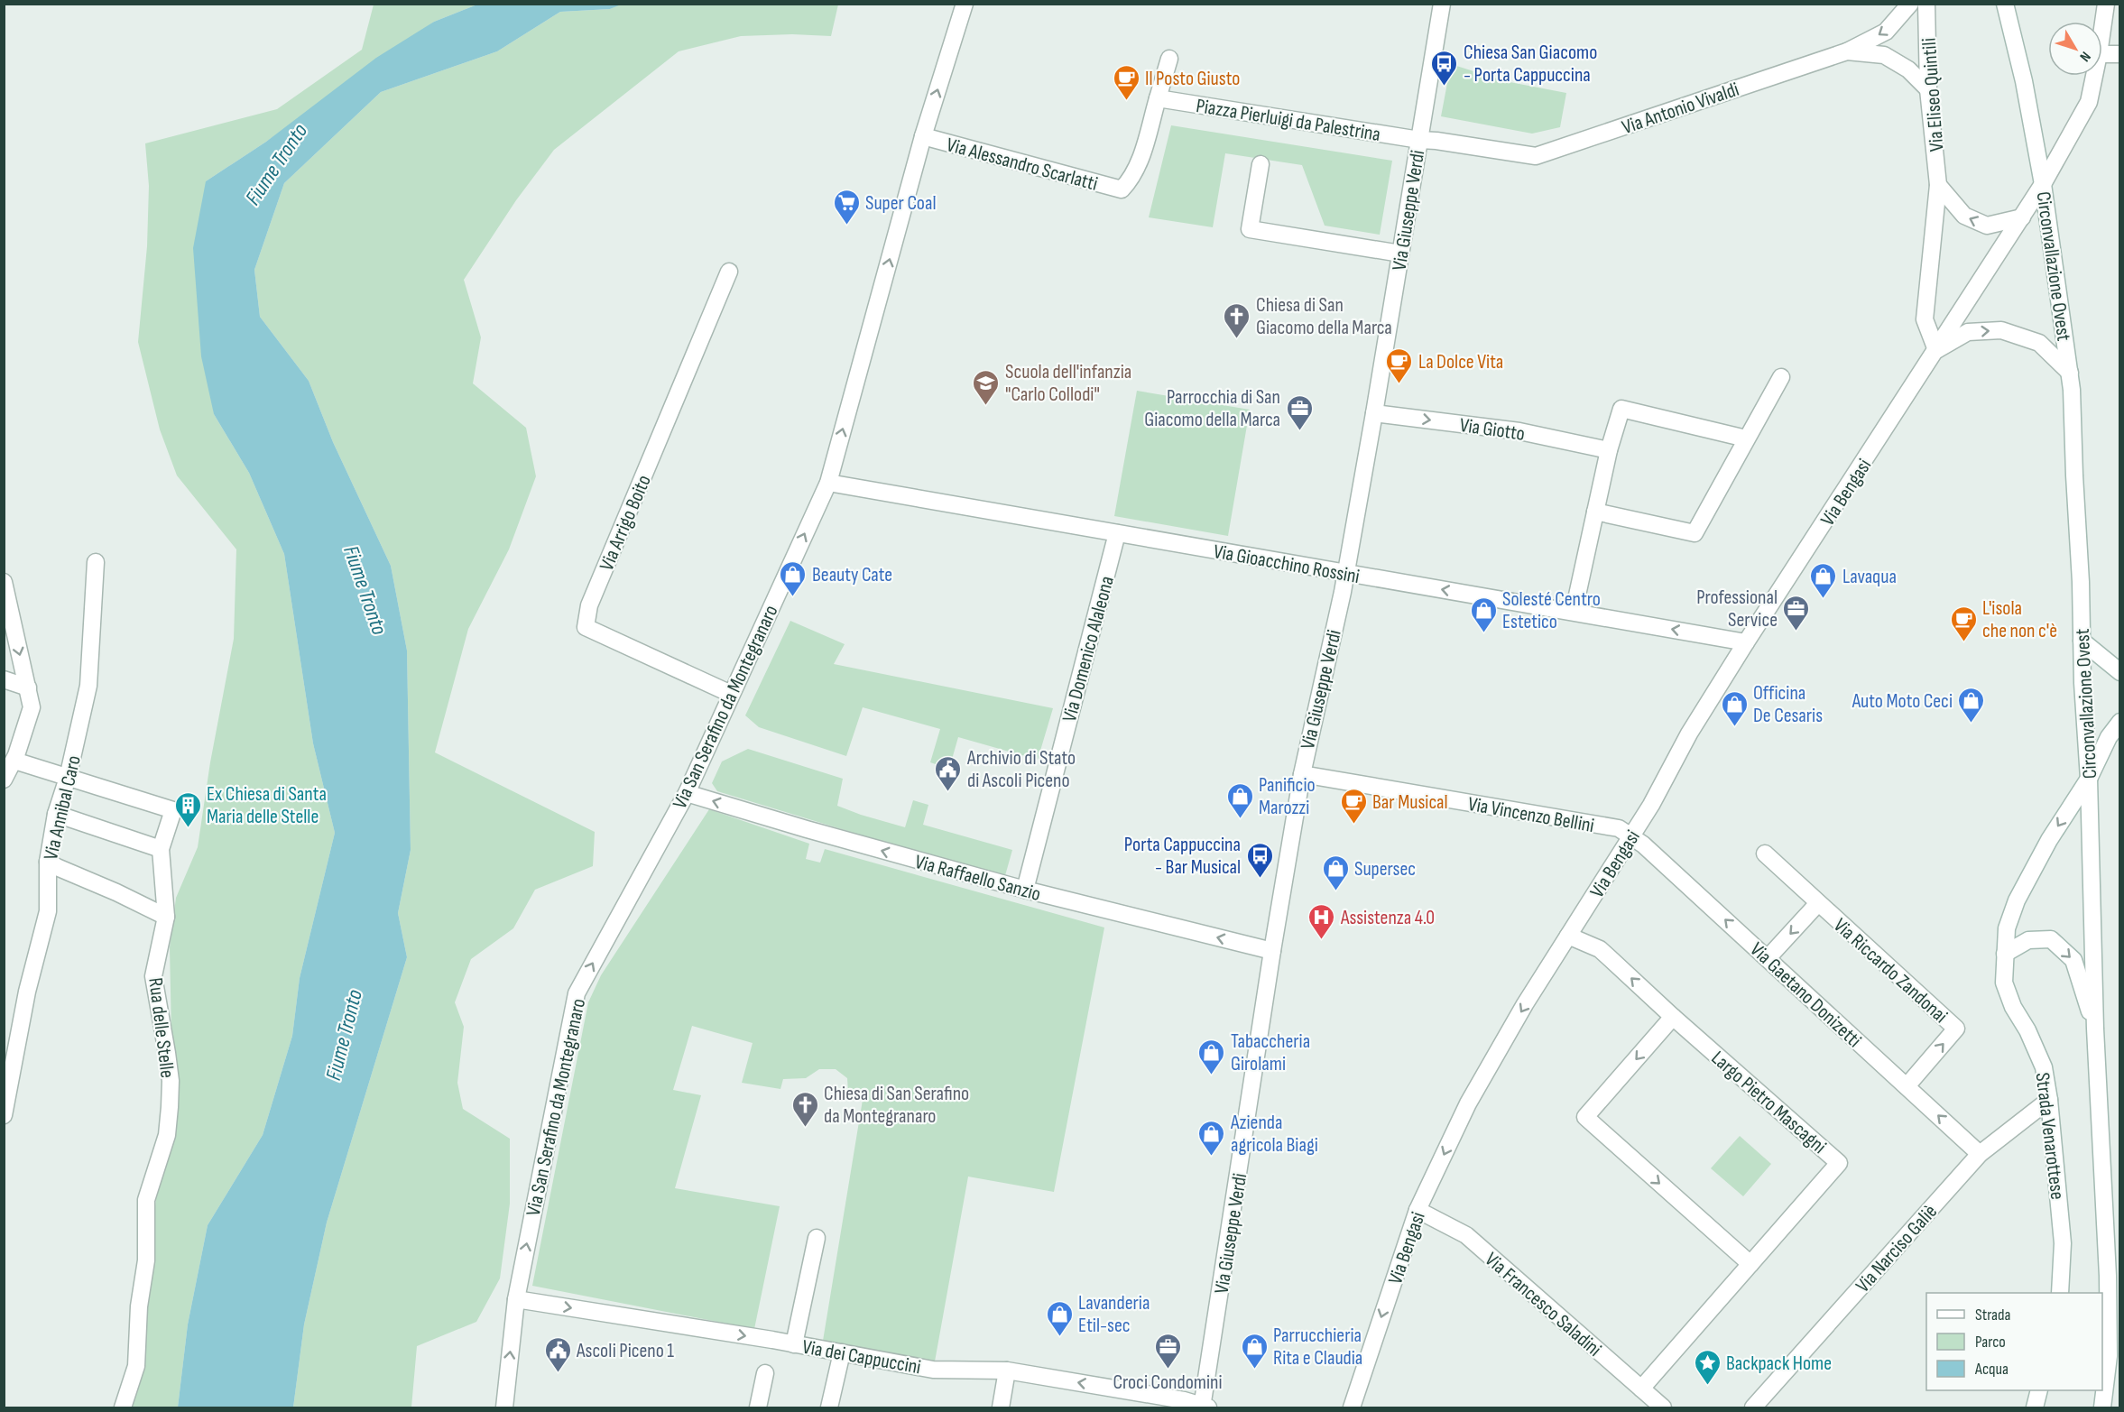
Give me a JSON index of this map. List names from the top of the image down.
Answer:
{
  "streets": {
    "street": [
      "Via Eliseo Quintili",
      "Via Antonio Vivaldi",
      "Piazza Pierluigi da Palestrina",
      "Via Alessandro Scarlatti",
      "Via Giuseppe Verdi",
      "Circonvallazione Ovest",
      "Via Giotto",
      "Via Bengasi",
      "Via Arrigo Boito",
      "Via Gioacchino Rossini",
      "Via Domenico Alaleona",
      "Via San Serafino da Montegranaro",
      "Via Annibal Caro",
      "Via Vincenzo Bellini",
      "Via Raffaello Sanzio",
      "Via Riccardo Zandonai",
      "Via Gaetano Donizetti",
      "Rua delle Stelle",
      "Largo Pietro Mascagni",
      "Strada Venarottese",
      "Via Narciso Galiè",
      "Via Francesco Saladini",
      "Via dei Cappuccini"
    ]
  },
  "crossings": [
    ["Via Eliseo Quintili", "Via Antonio Vivaldi"],
    ["Via Eliseo Quintili", "Via Bengasi"],
    ["Via Antonio Vivaldi", "Piazza Pierluigi da Palestrina"],
    ["Via Antonio Vivaldi", "Via Giuseppe Verdi"],
    ["Piazza Pierluigi da Palestrina", "Via Alessandro Scarlatti"],
    ["Piazza Pierluigi da Palestrina", "Via Giuseppe Verdi"],
    ["Via Alessandro Scarlatti", "Via San Serafino da Montegranaro"],
    ["Via Giuseppe Verdi", "Via Giotto"],
    ["Via Giuseppe Verdi", "Via Gioacchino Rossini"],
    ["Via Giuseppe Verdi", "Via Vincenzo Bellini"],
    ["Via Giuseppe Verdi", "Via Raffaello Sanzio"],
    ["Via Giuseppe Verdi", "Via dei Cappuccini"],
    ["Circonvallazione Ovest", "Via Bengasi"],
    ["Circonvallazione Ovest", "Strada Venarottese"],
    ["Via Bengasi", "Via Gioacchino Rossini"],
    ["Via Bengasi", "Via Vincenzo Bellini"],
    ["Via Bengasi", "Via Gaetano Donizetti"],
    ["Via Bengasi", "Largo Pietro Mascagni"],
    ["Via Bengasi", "Via Francesco Saladini"],
    ["Via Arrigo Boito", "Via San Serafino da Montegranaro"],
    ["Via Gioacchino Rossini", "Via Domenico Alaleona"],
    ["Via Gioacchino Rossini", "Via San Serafino da Montegranaro"],
    ["Via Domenico Alaleona", "Via Raffaello Sanzio"],
    ["Via San Serafino da Montegranaro", "Via Raffaello Sanzio"],
    ["Via San Serafino da Montegranaro", "Via dei Cappuccini"],
    ["Via Annibal Caro", "Rua delle Stelle"],
    ["Via Vincenzo Bellini", "Via Gaetano Donizetti"],
    ["Via Riccardo Zandonai", "Via Gaetano Donizetti"],
    ["Via Gaetano Donizetti", "Via Narciso Galiè"],
    ["Largo Pietro Mascagni", "Via Francesco Saladini"],
    ["Strada Venarottese", "Via Narciso Galiè"]
  ],
  "one_way": [
    "Via Giotto",
    "Via Gioacchino Rossini",
    "Via San Serafino da Montegranaro",
    "Via Raffaello Sanzio",
    "Via Gaetano Donizetti"
  ],
  "water": ["Fiume Tronto"],
  "places": {
    "bus stop": ["Chiesa San Giacomo - Porta Cappuccina", "Porta Cappuccina - Bar Musical"],
    "cafe": [
      "Il Posto Giusto",
      "La Dolce Vita",
      "L'isola che non c'è",
      "Bar Musical"
    ],
    "supermarket": ["Super Coal"],
    "church": ["Chiesa di San Giacomo della Marca", "Chiesa di San Serafino da Montegranaro"],
    "school or university": ["Scuola dell'infanzia \"Carlo Collodi\""],
    "office": ["Parrocchia di San Giacomo della Marca", "Professional Service", "Croci Condomini"],
    "shop": [
      "Beauty Cate",
      "Lavaqua",
      "Solesté Centro Estetico",
      "Auto Moto Ceci",
      "Officina De Cesaris",
      "Panificio Marozzi",
      "Supersec",
      "Tabaccheria Girolami",
      "Azienda agricola Biagi",
      "Lavanderia Etil-sec",
      "Parrucchieria Rita e Claudia"
    ],
    "public building": ["Archivio di Stato di Ascoli Piceno", "Ascoli Piceno 1"],
    "building": ["Ex Chiesa di Santa Maria delle Stelle"],
    "hospital": ["Assistenza 4.0"],
    "place": ["Backpack Home"]
  },
  "legend": ["Strada", "Parco", "Acqua"],
  "north": "bottom right"
}
